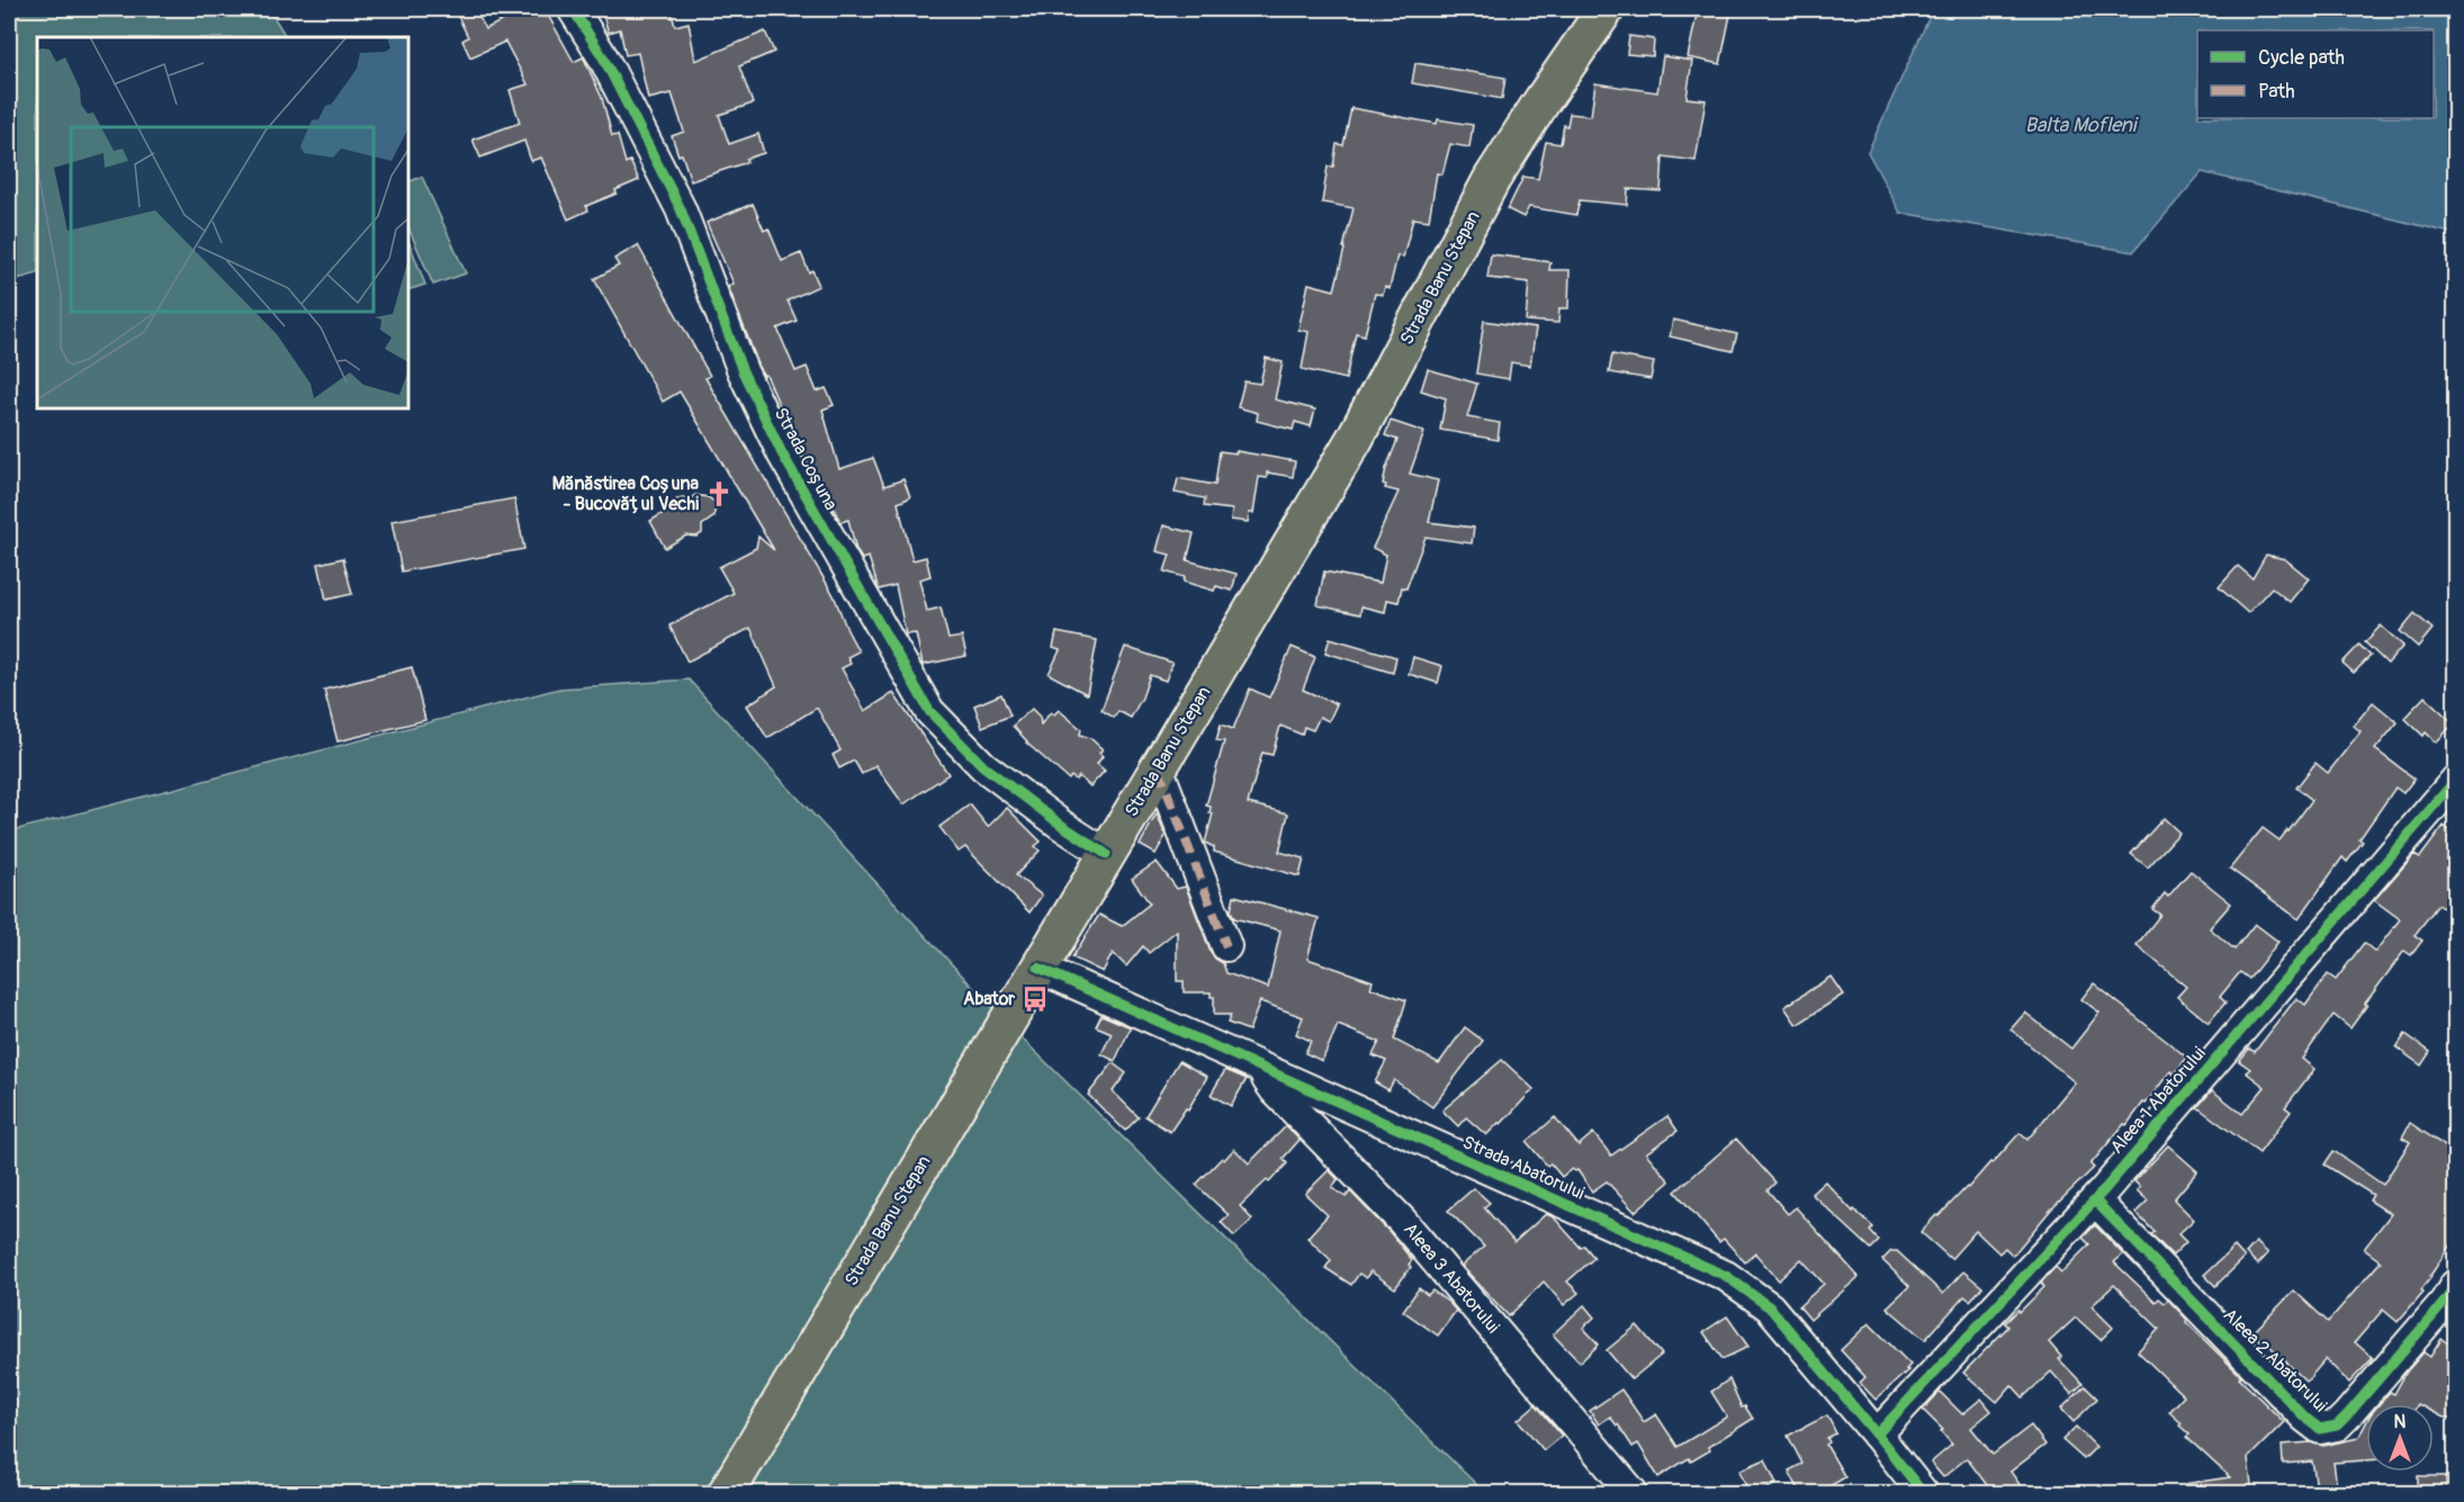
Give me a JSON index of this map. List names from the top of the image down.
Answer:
{
  "streets": {
    "main road": ["Strada Banu Stepan"],
    "street": [
      "Strada Coșuna",
      "Aleea 1 Abatorului",
      "Strada Abatorului",
      "Aleea 3 Abatorului",
      "Aleea 2 Abatorului"
    ]
  },
  "crossings": [
    ["Strada Banu Stepan", "Strada Coșuna"],
    ["Strada Banu Stepan", "Strada Abatorului"],
    ["Aleea 1 Abatorului", "Strada Abatorului"],
    ["Aleea 1 Abatorului", "Aleea 2 Abatorului"],
    ["Strada Abatorului", "Aleea 3 Abatorului"]
  ],
  "water": ["Balta Mofleni"],
  "places": {
    "church": ["Mănăstirea Coșuna - Bucovățul Vechi"],
    "bus stop": ["Abator"]
  },
  "legend": ["Cycle path", "Path"],
  "north": "top"
}
